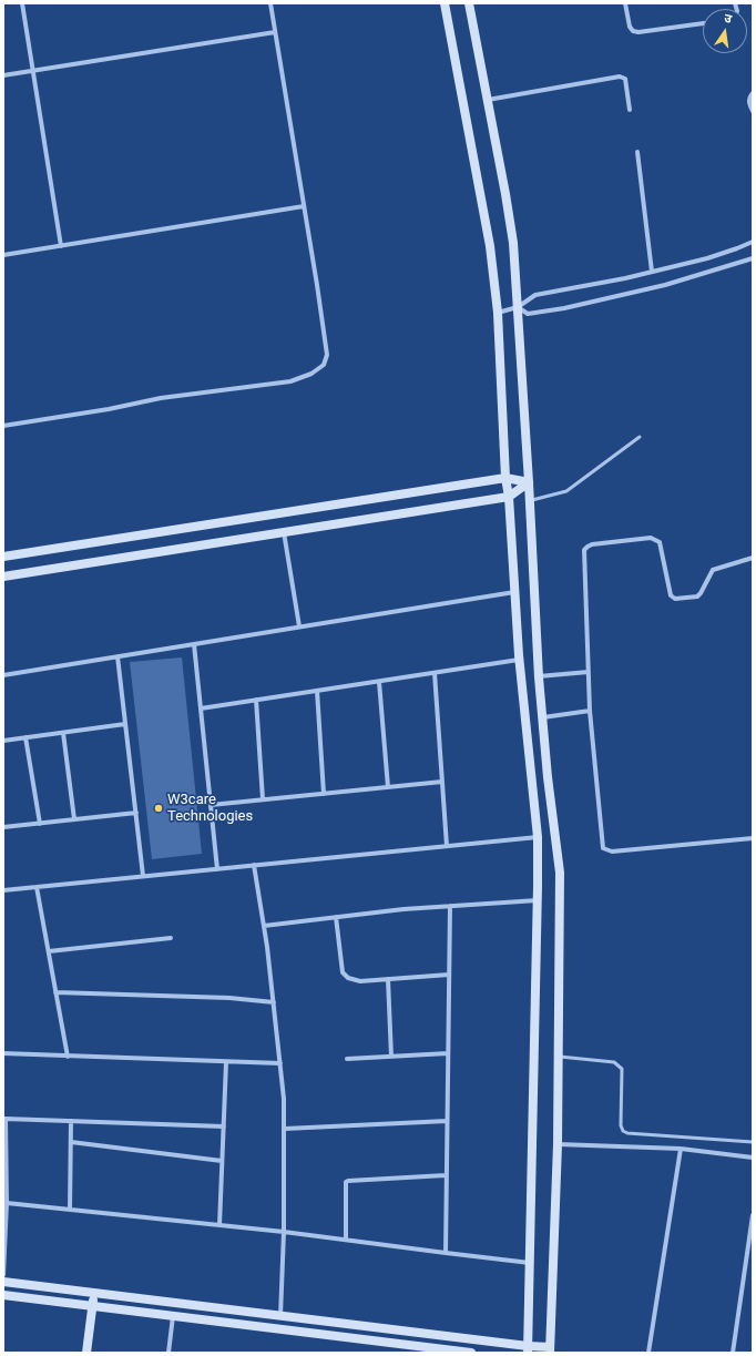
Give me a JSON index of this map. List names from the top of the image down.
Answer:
{
  "places": ["W3care Technologies"],
  "north": "top"
}
